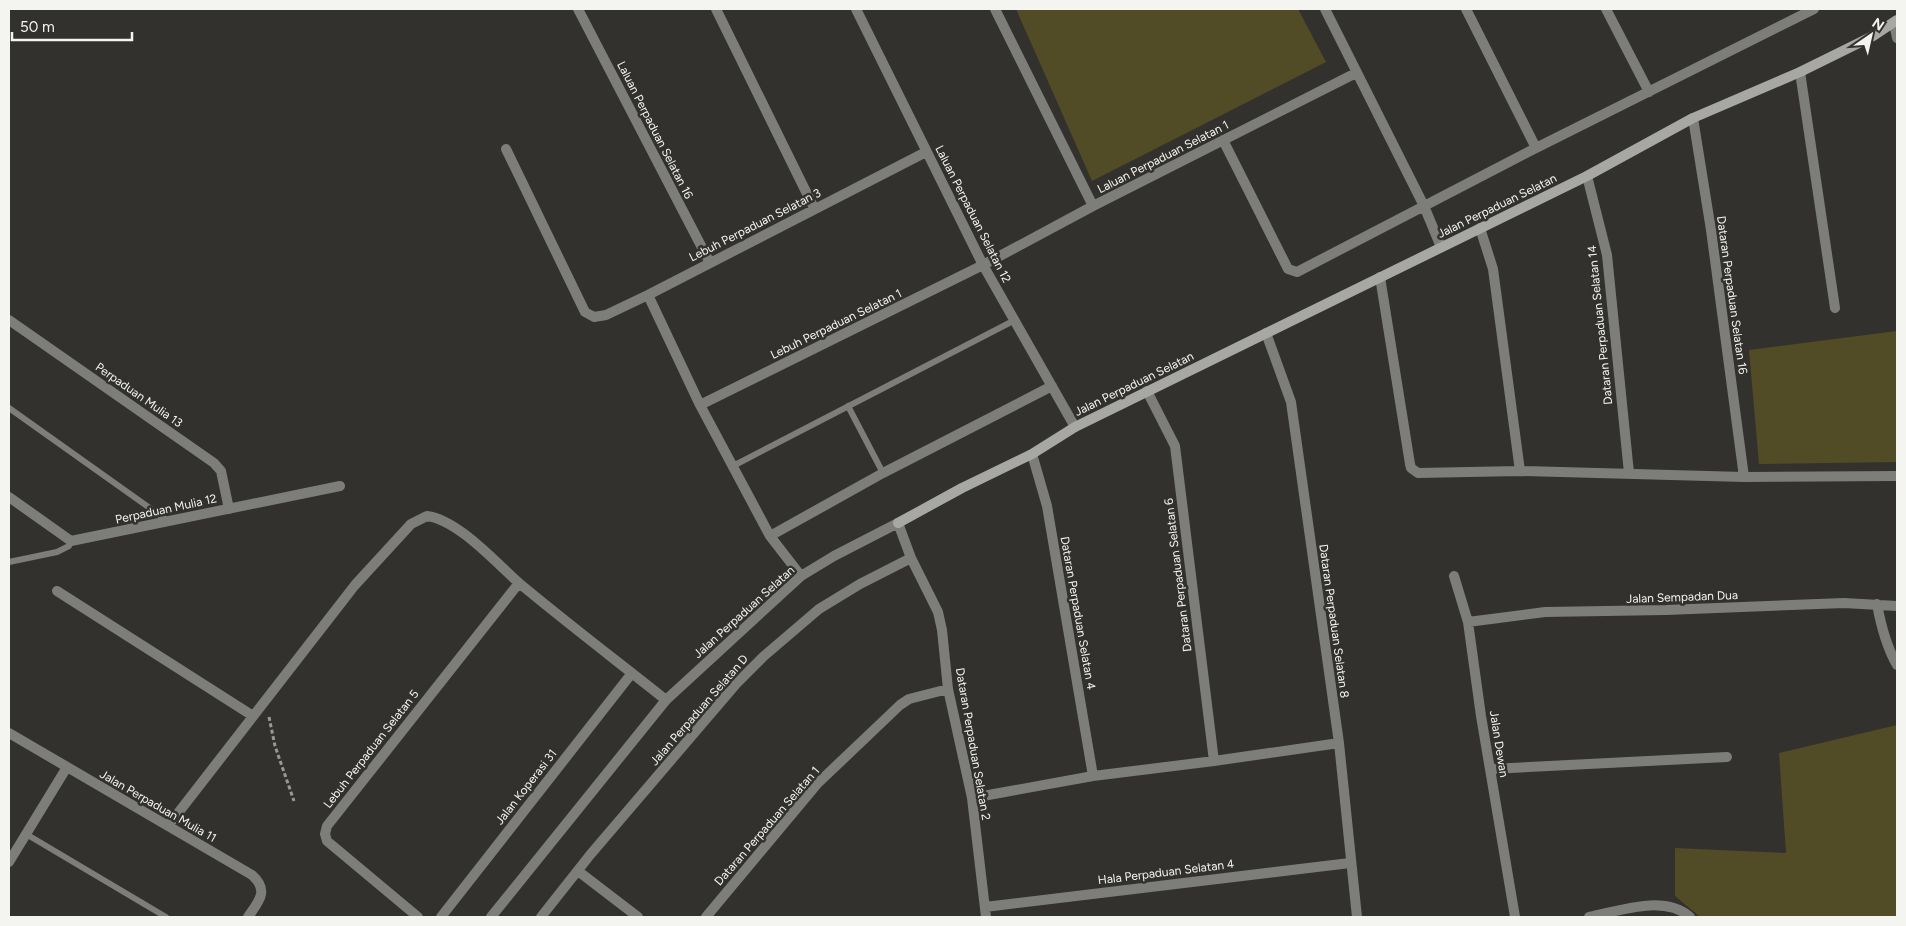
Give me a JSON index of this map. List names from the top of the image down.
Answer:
{
  "streets": {
    "street": [
      "Laluan Perpaduan Selatan 16",
      "Laluan Perpaduan Selatan 1",
      "Jalan Perpaduan Selatan",
      "Laluan Perpaduan Selatan 12",
      "Lebuh Perpaduan Selatan 3",
      "Dataran Perpaduan Selatan 16",
      "Lebuh Perpaduan Selatan 1",
      "Dataran Perpaduan Selatan 14",
      "Perpaduan Mulia 13",
      "Perpaduan Mulia 12",
      "Dataran Perpaduan Selatan 6",
      "Jalan Sempadan Dua",
      "Dataran Perpaduan Selatan 4",
      "Dataran Perpaduan Selatan 8",
      "Jalan Perpaduan Selatan D",
      "Dataran Perpaduan Selatan 2",
      "Jalan Dewan",
      "Lebuh Perpaduan Selatan 5",
      "Jalan Koperasi 31",
      "Jalan Perpaduan Mulia 11",
      "Dataran Perpaduan Selatan 1",
      "Hala Perpaduan Selatan 4"
    ]
  },
  "crossings": [
    ["Laluan Perpaduan Selatan 16", "Lebuh Perpaduan Selatan 3"],
    ["Laluan Perpaduan Selatan 1", "Laluan Perpaduan Selatan 12"],
    ["Laluan Perpaduan Selatan 1", "Lebuh Perpaduan Selatan 1"],
    ["Jalan Perpaduan Selatan", "Laluan Perpaduan Selatan 12"],
    ["Jalan Perpaduan Selatan", "Dataran Perpaduan Selatan 16"],
    ["Jalan Perpaduan Selatan", "Dataran Perpaduan Selatan 14"],
    ["Jalan Perpaduan Selatan", "Dataran Perpaduan Selatan 6"],
    ["Jalan Perpaduan Selatan", "Dataran Perpaduan Selatan 4"],
    ["Jalan Perpaduan Selatan", "Dataran Perpaduan Selatan 8"],
    ["Jalan Perpaduan Selatan", "Dataran Perpaduan Selatan 2"],
    ["Laluan Perpaduan Selatan 12", "Lebuh Perpaduan Selatan 3"],
    ["Laluan Perpaduan Selatan 12", "Lebuh Perpaduan Selatan 1"],
    ["Perpaduan Mulia 13", "Perpaduan Mulia 12"],
    ["Jalan Sempadan Dua", "Jalan Dewan"],
    ["Dataran Perpaduan Selatan 8", "Hala Perpaduan Selatan 4"],
    ["Jalan Perpaduan Selatan D", "Dataran Perpaduan Selatan 2"],
    ["Dataran Perpaduan Selatan 2", "Dataran Perpaduan Selatan 1"],
    ["Dataran Perpaduan Selatan 2", "Hala Perpaduan Selatan 4"]
  ],
  "scale_bar": "50 m",
  "north": "top right"
}
